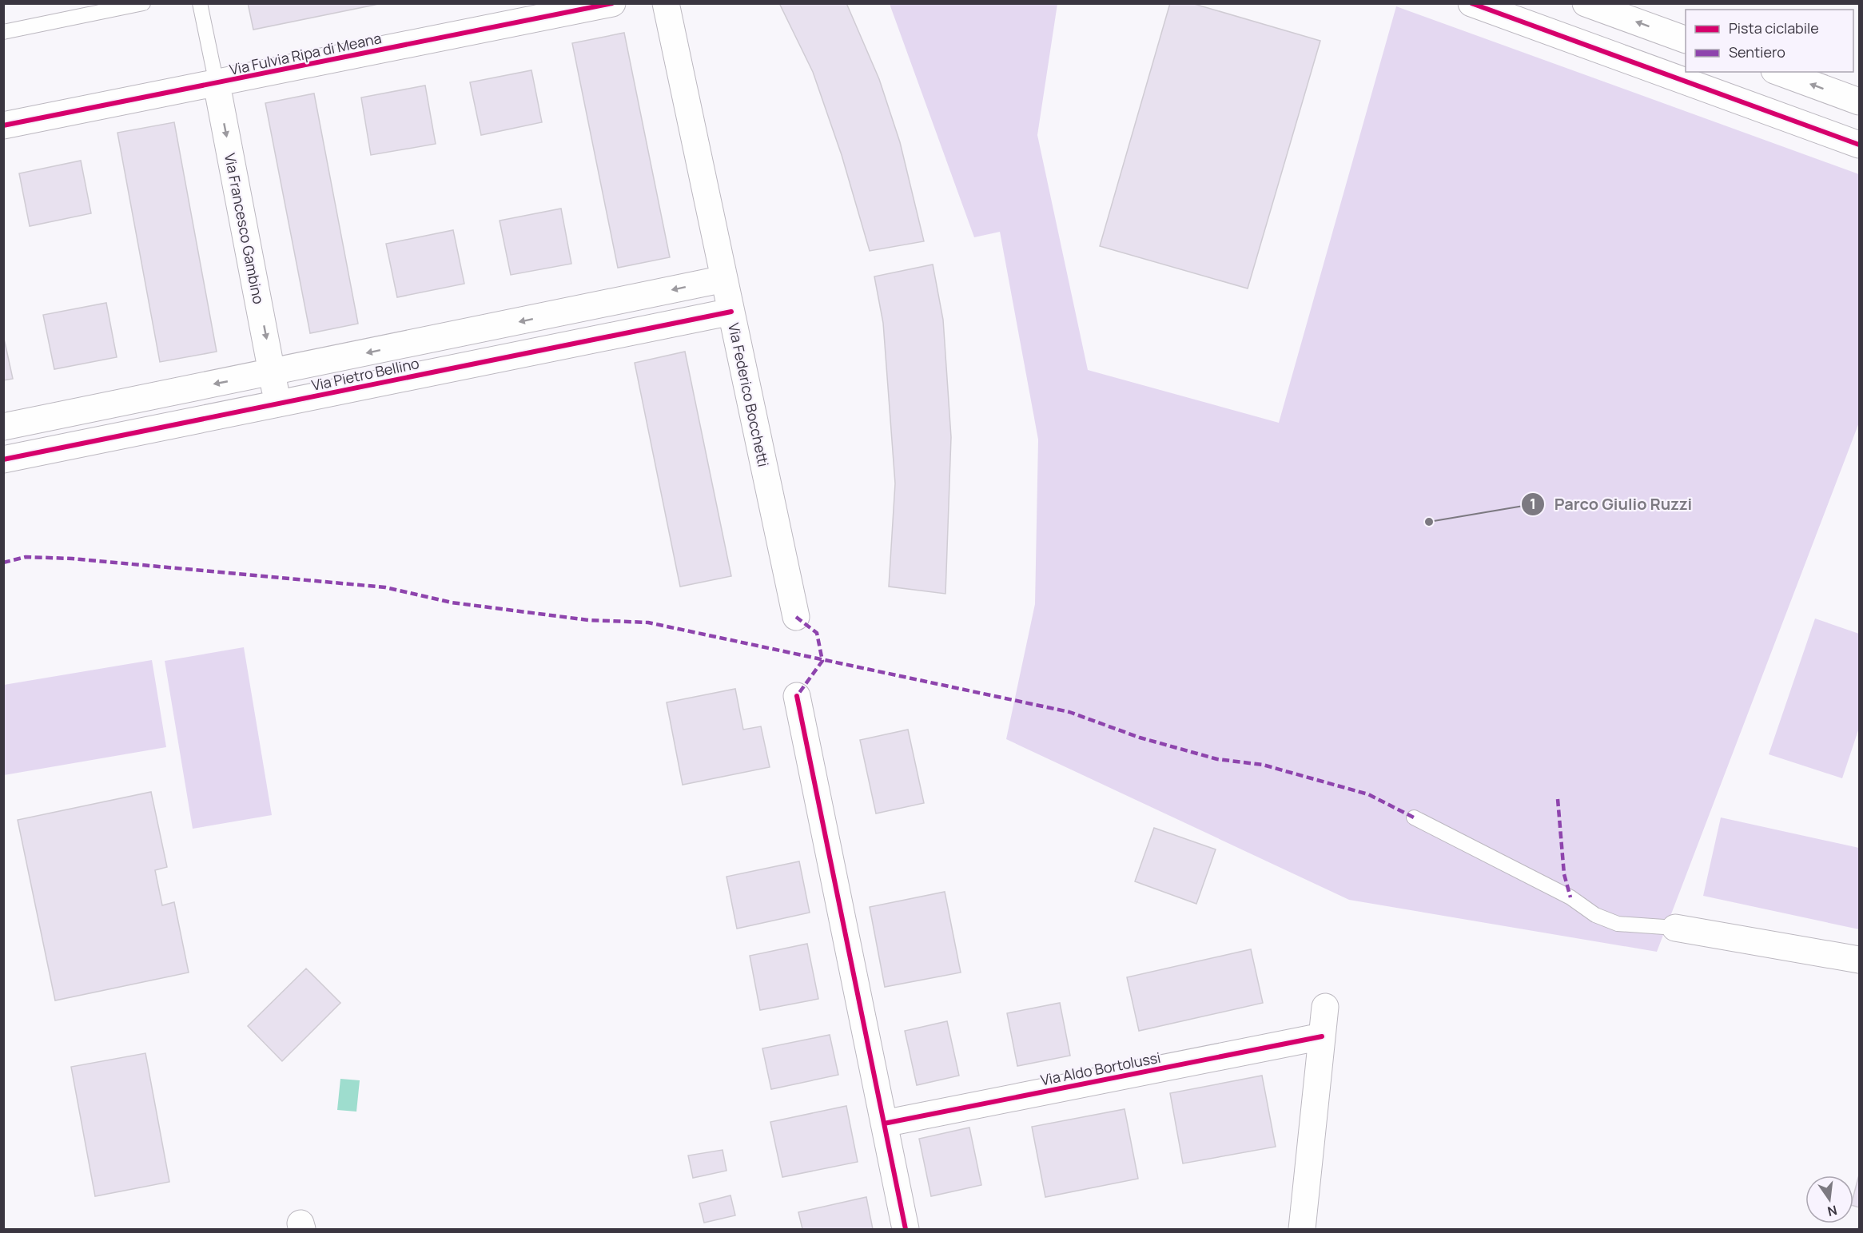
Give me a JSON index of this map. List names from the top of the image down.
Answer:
{
  "streets": {
    "street": [
      "Via Fulvia Ripa di Meana",
      "Via Francesco Gambino",
      "Via Pietro Bellino",
      "Via Federico Bocchetti",
      "Via Aldo Bortolussi"
    ]
  },
  "crossings": [
    ["Via Fulvia Ripa di Meana", "Via Francesco Gambino"],
    ["Via Francesco Gambino", "Via Pietro Bellino"],
    ["Via Pietro Bellino", "Via Federico Bocchetti"]
  ],
  "one_way": ["Via Francesco Gambino"],
  "places": ["Parco Giulio Ruzzi"],
  "legend": ["Pista ciclabile", "Sentiero"],
  "north": "bottom"
}
